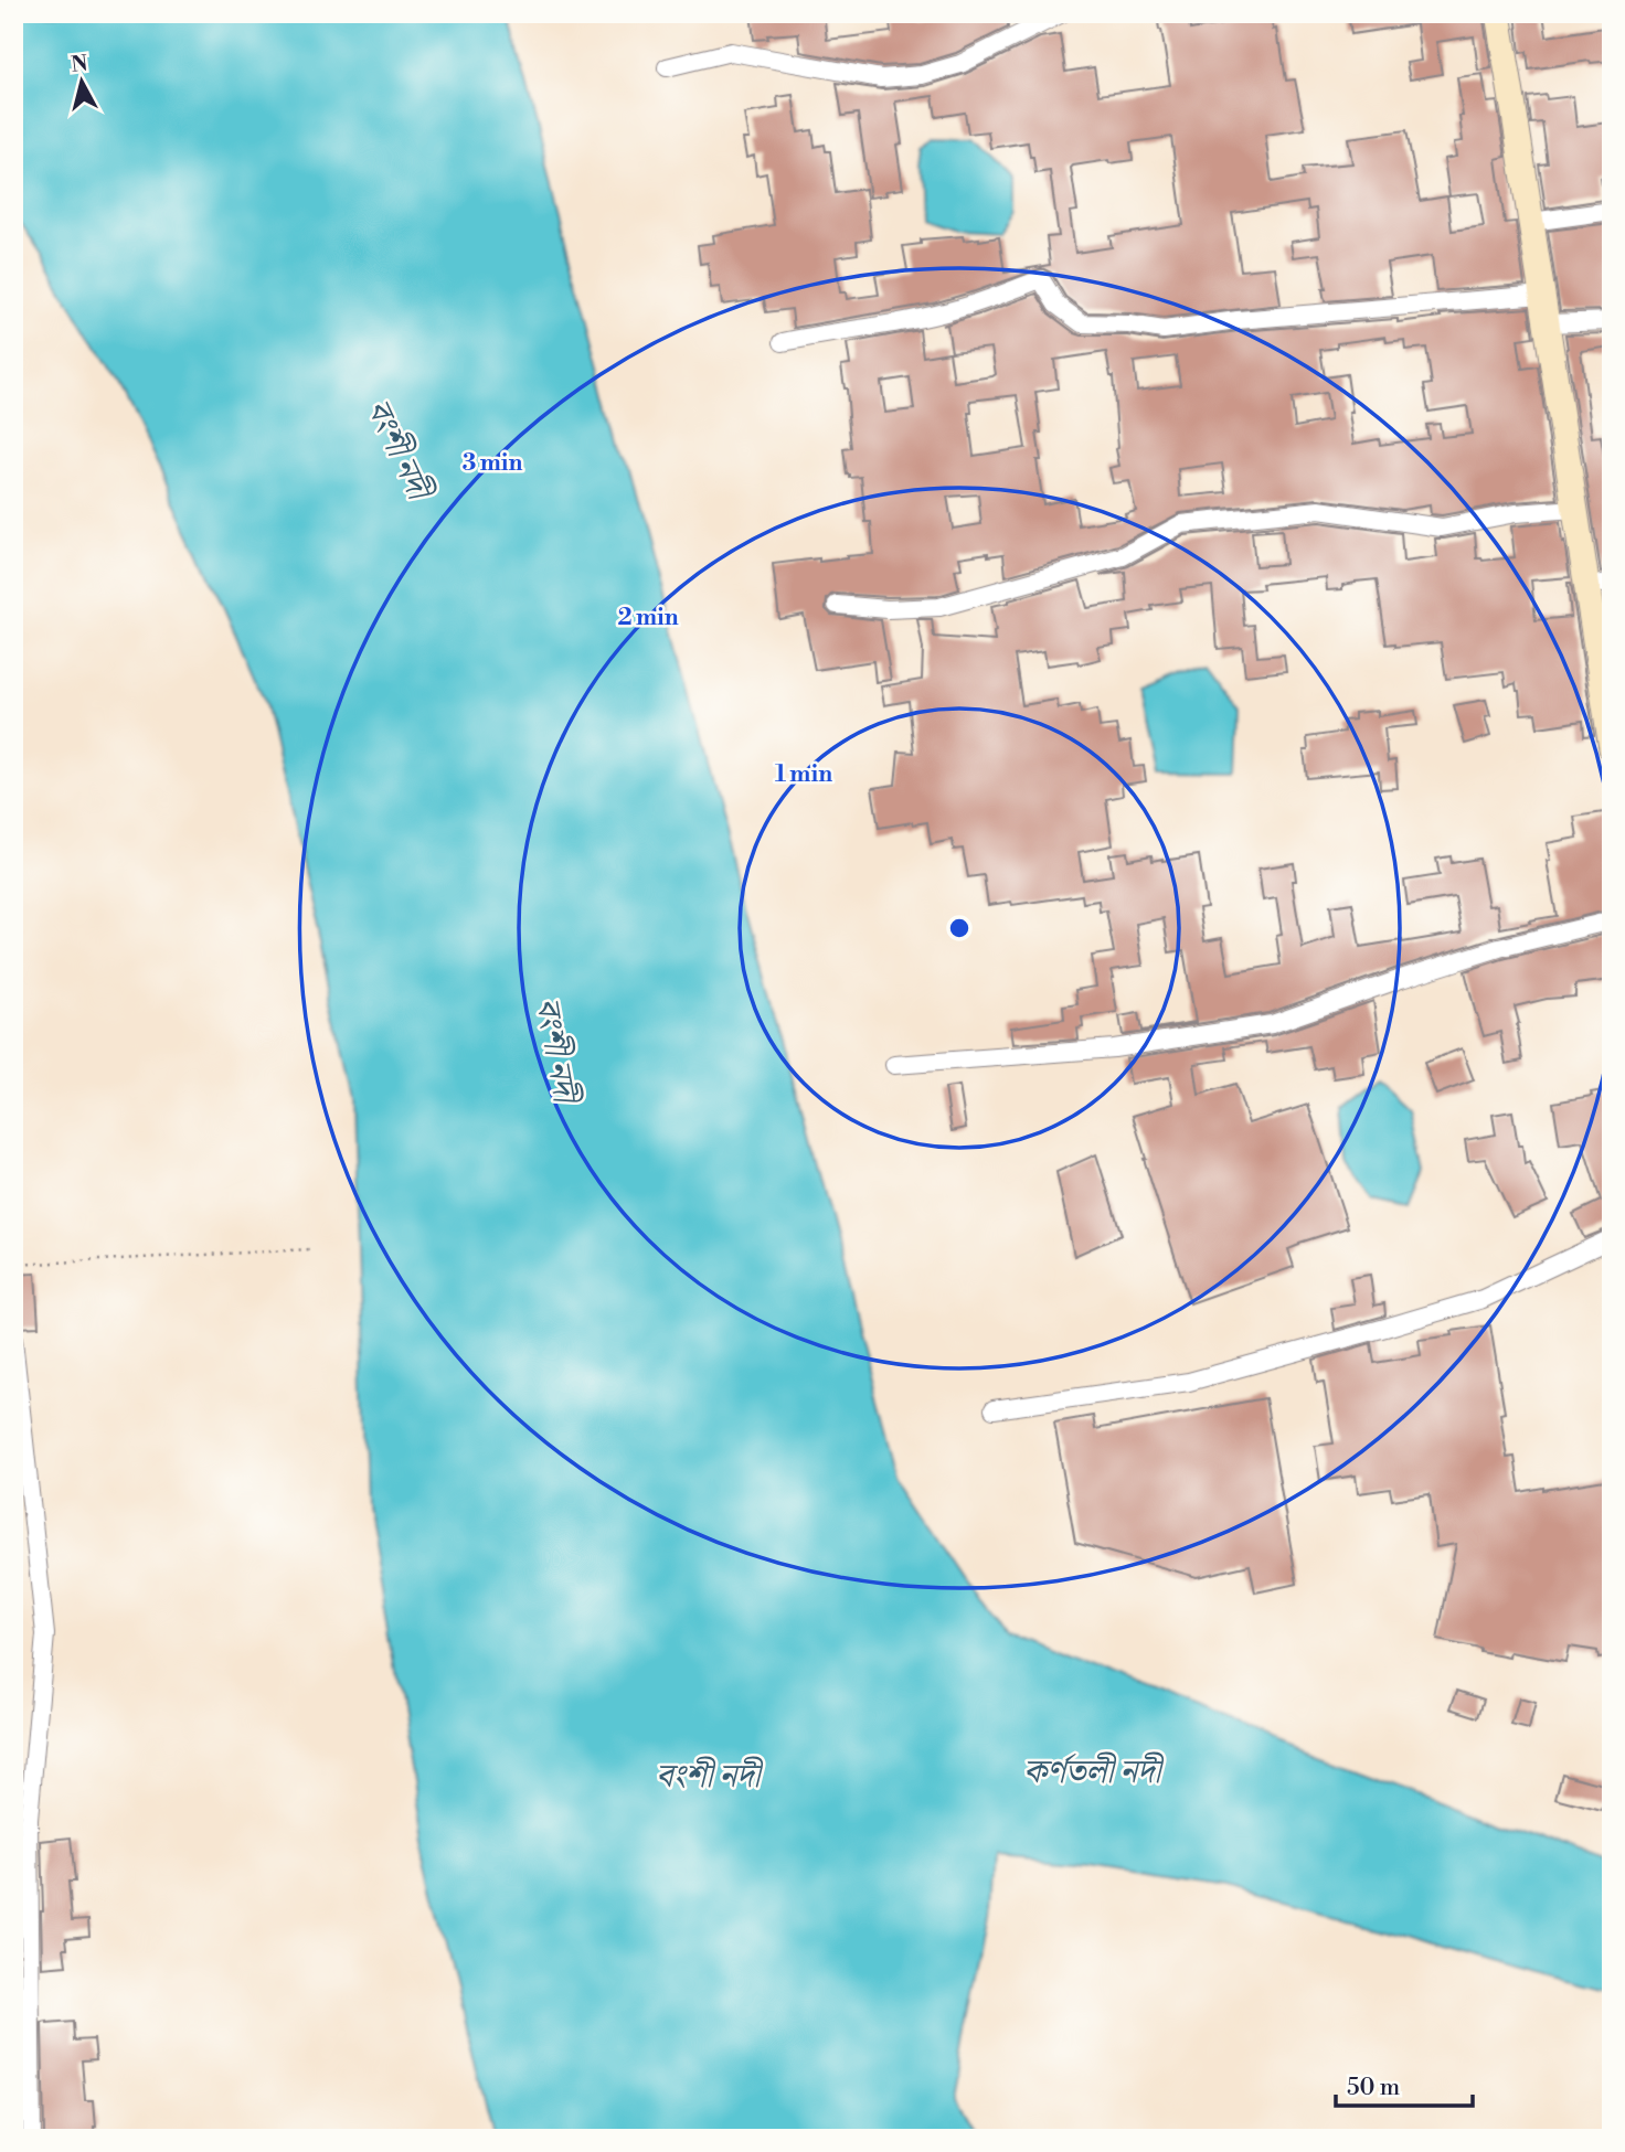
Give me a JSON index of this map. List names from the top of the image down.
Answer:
{
  "water": ["বংশী নদী", "কর্ণতলী নদী"],
  "scale_bar": "50 m",
  "north": "top",
  "rings": ["3 min", "2 min", "1 min"]
}
